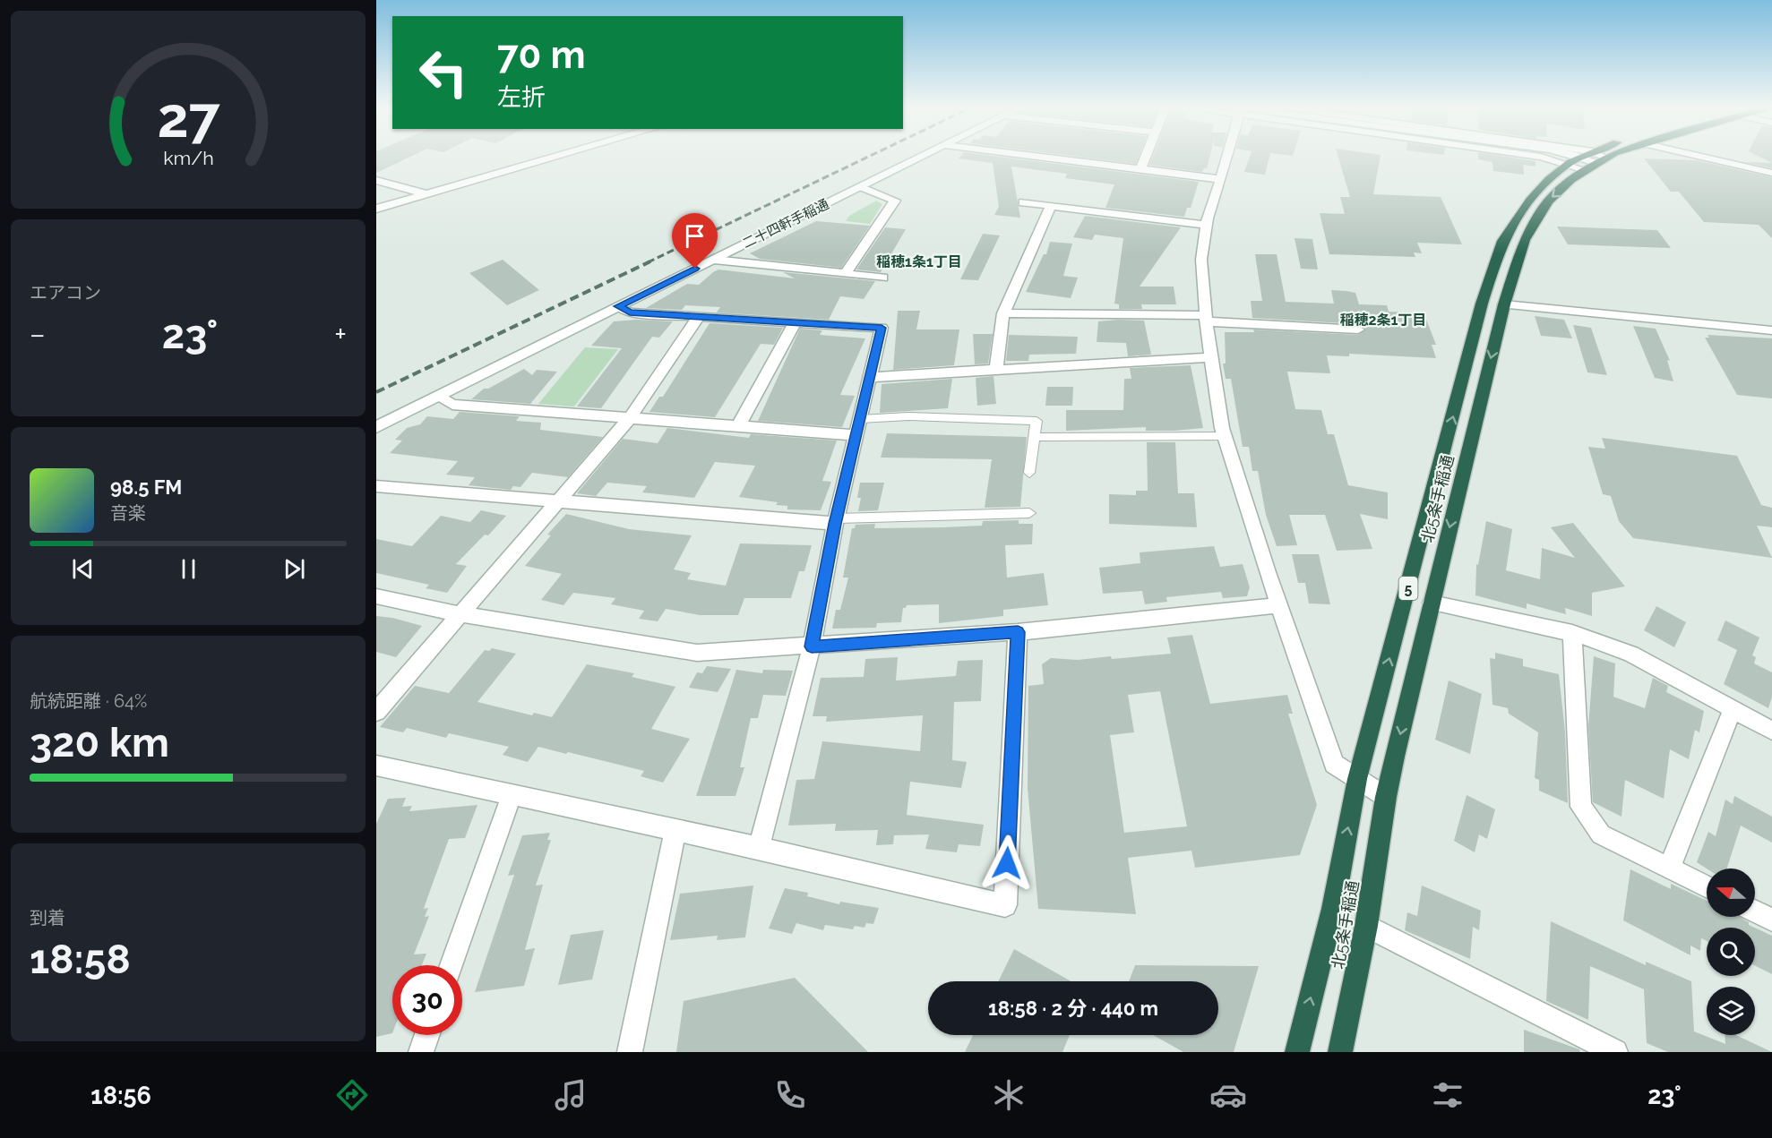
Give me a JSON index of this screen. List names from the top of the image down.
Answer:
{
  "streets": {
    "highway": ["北5条手稲通", "5"],
    "street": ["二十四軒手稲通"]
  },
  "districts": ["稲穂1条1丁目", "稲穂2条1丁目"],
  "north": "left",
  "page": {
    "turn": ["70 m", "左折"],
    "tile": [
      "エアコン",
      ["航続距離 · 64%", "320 km"],
      ["到着", "18:58"]
    ],
    "heat": ["−", "23°", "+"],
    "song": ["98.5 FM", "音楽"],
    "limit": "30",
    "trip": "18:58 · 2 分 · 440 m",
    "tabs": ["18:56", "23°"],
    "gauge": ["27", "km/h"]
  }
}
